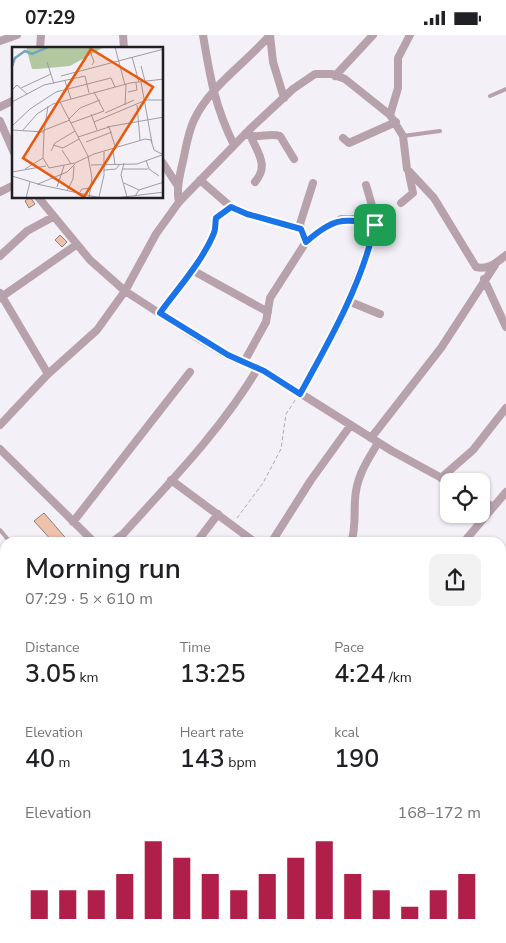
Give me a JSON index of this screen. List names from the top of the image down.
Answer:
{
  "page": {
    "status": "07:29",
    "heading": ["Morning run", "07:29 · 5 × 610 m"],
    "stats": [
      ["Distance", "3.05 km"],
      ["Time", "13:25"],
      ["Pace", "4:24 /km"],
      ["Elevation", "40 m"],
      ["Heart rate", "143 bpm"],
      ["kcal", "190"]
    ],
    "chart": ["Elevation", "168–172 m"]
  }
}
